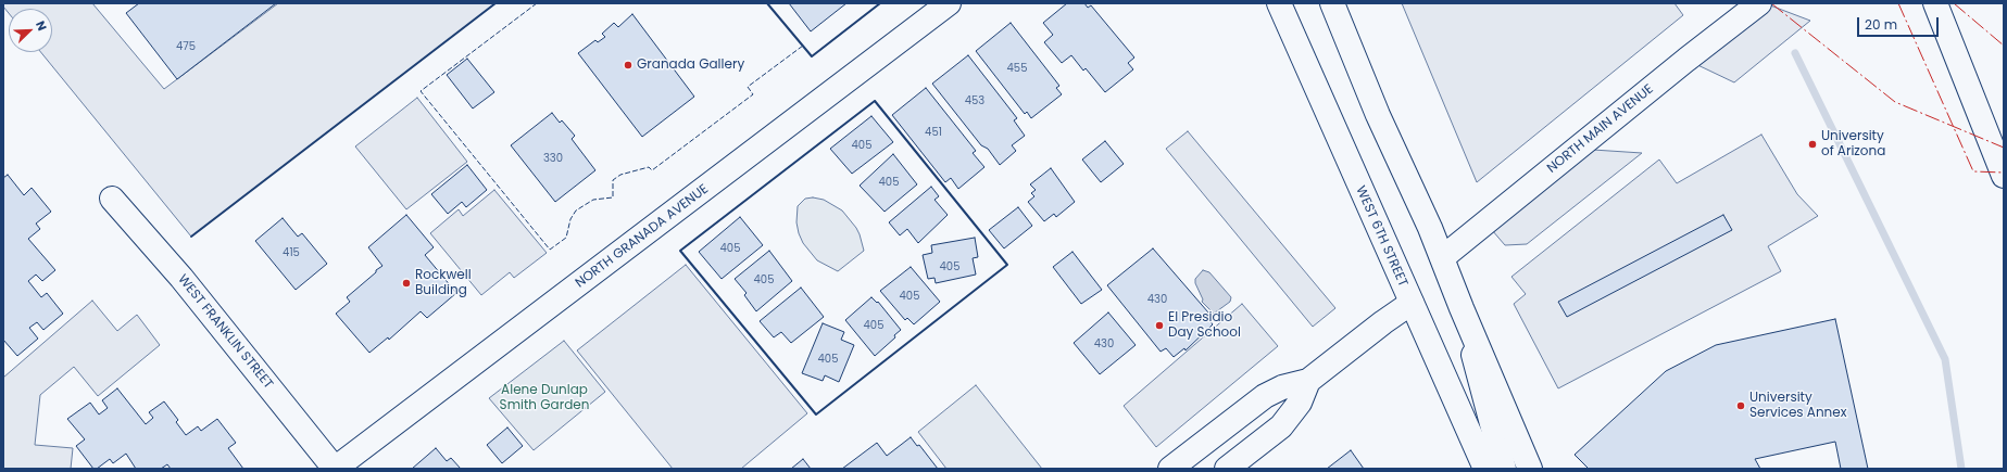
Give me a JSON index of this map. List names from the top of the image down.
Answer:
{
  "streets": {
    "main road": [
      "NORTH MAIN AVENUE",
      "NORTH GRANADA AVENUE",
      "WEST 6TH STREET",
      "WEST FRANKLIN STREET"
    ]
  },
  "crossings": [
    ["NORTH GRANADA AVENUE", "WEST FRANKLIN STREET"]
  ],
  "parks": ["Alene Dunlap Smith Garden"],
  "places": [
    "Granada Gallery",
    "University of Arizona",
    "Rockwell Building",
    "El Presidio Day School",
    "University Services Annex"
  ],
  "house_numbers": [
    "475",
    "455",
    "453",
    "451",
    "405",
    "330",
    "405",
    "405",
    "415",
    "405",
    "405",
    "405",
    "430",
    "405",
    "430",
    "405"
  ],
  "scale_bar": "20 m",
  "north": "top right"
}
